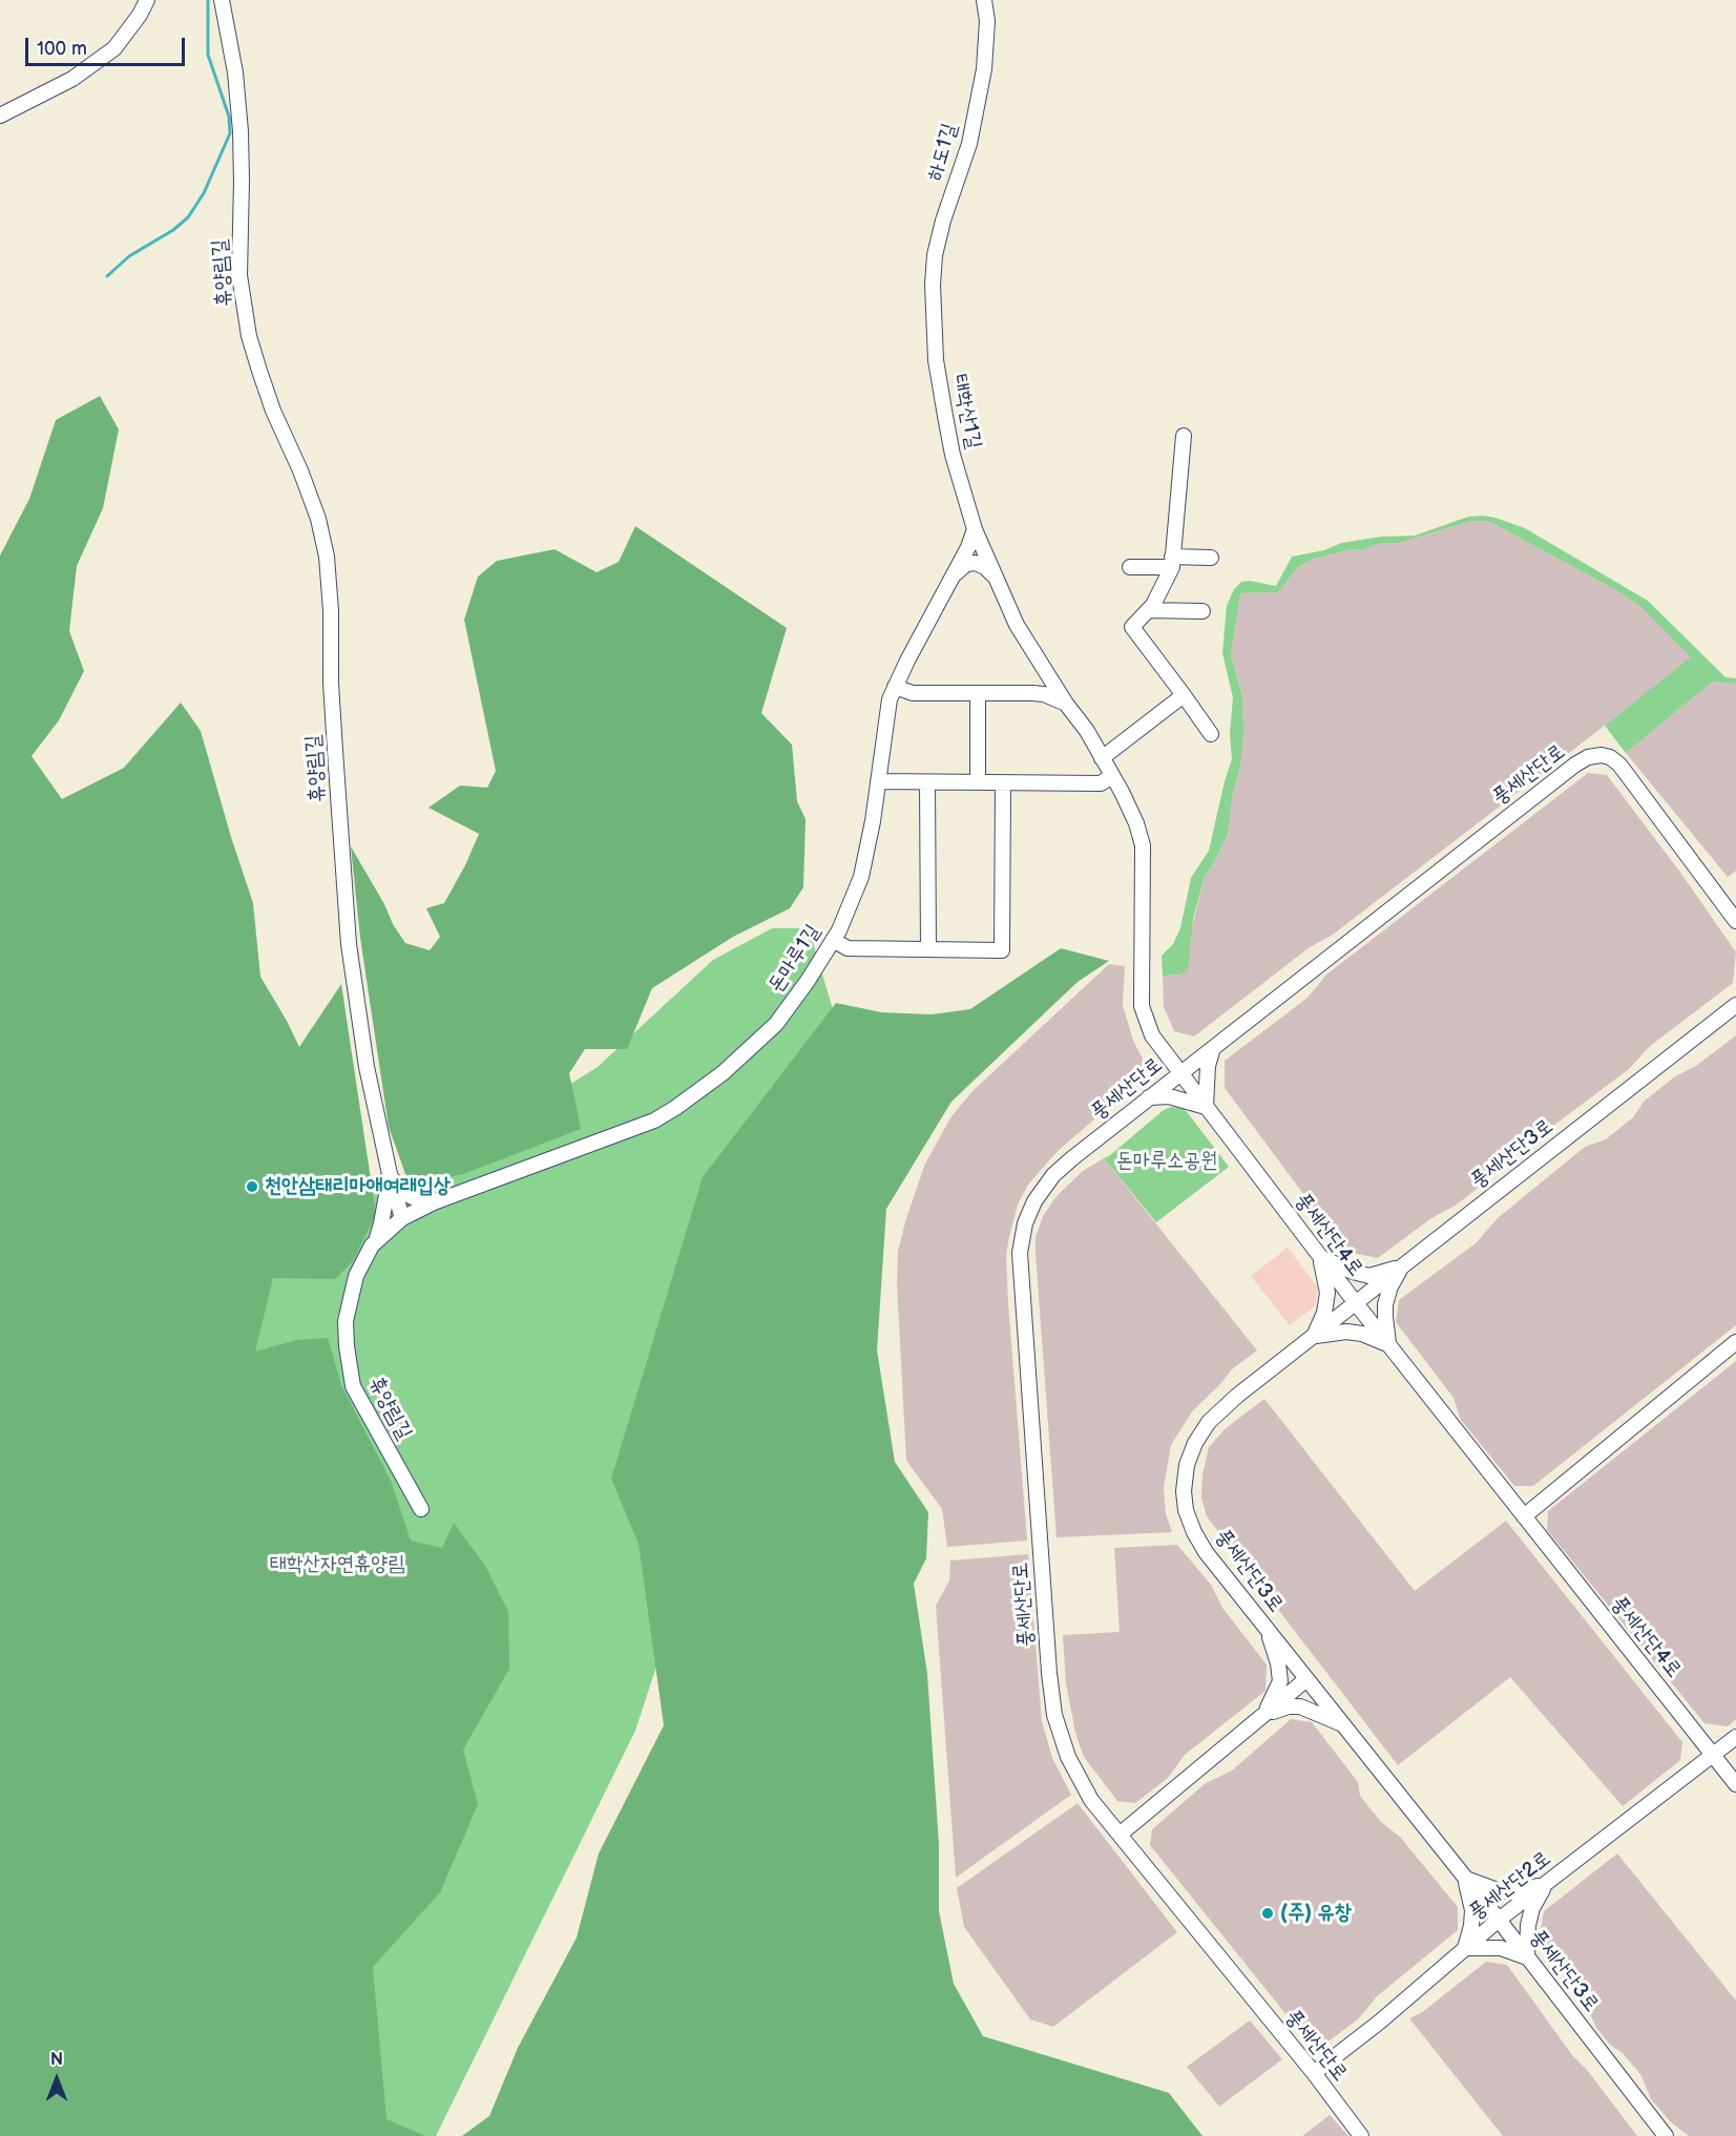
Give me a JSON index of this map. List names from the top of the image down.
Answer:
{
  "streets": {
    "street": [
      "하도1길",
      "휴양림길",
      "태학산1길",
      "풍세산단로",
      "돈마루1길",
      "풍세산단3로",
      "풍세산단4로",
      "풍세산단2로"
    ]
  },
  "crossings": [
    ["하도1길", "태학산1길"],
    ["휴양림길", "돈마루1길"],
    ["태학산1길", "돈마루1길"],
    ["태학산1길", "풍세산단4로"],
    ["풍세산단로", "풍세산단4로"],
    ["풍세산단로", "풍세산단2로"],
    ["돈마루1길", "풍세산단4로"],
    ["풍세산단3로", "풍세산단4로"],
    ["풍세산단3로", "풍세산단2로"],
    ["풍세산단4로", "풍세산단2로"]
  ],
  "parks": ["돈마루소공원", "태학산자연휴양림"],
  "places": ["천안삼태리마애여래입상", "(주) 유창"],
  "scale_bar": "100 m",
  "north": "top"
}
